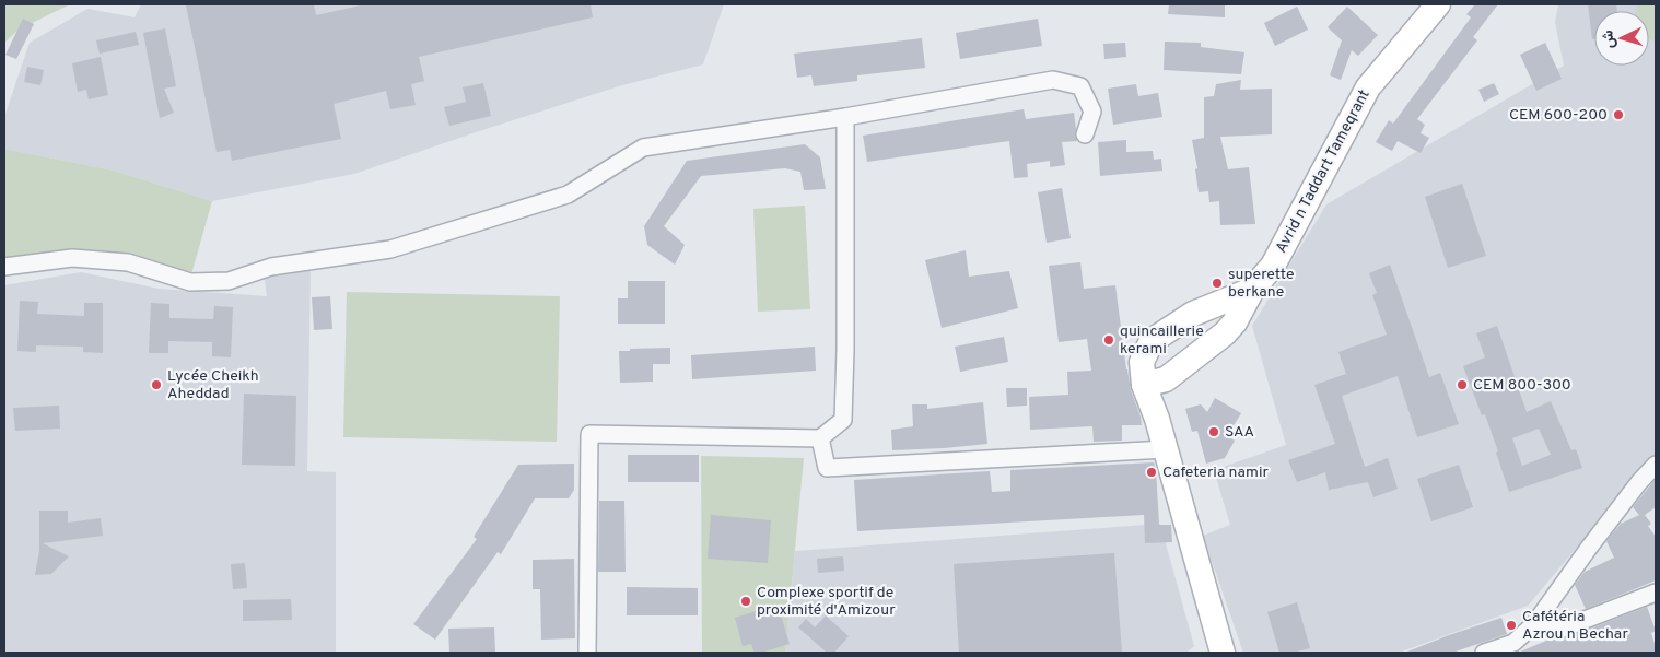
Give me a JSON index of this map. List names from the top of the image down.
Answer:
{
  "streets": {
    "main road": ["Avrid n Taddart Tameqrant"]
  },
  "places": [
    "CEM 600-200",
    "superette berkane",
    "quincaillerie kerami",
    "Lycée Cheikh Aheddad",
    "CEM 800-300",
    "SAA",
    "Cafeteria namir",
    "Complexe sportif de proximité d'Amizour",
    "Cafétéria Azrou n Bechar"
  ],
  "north": "left"
}
